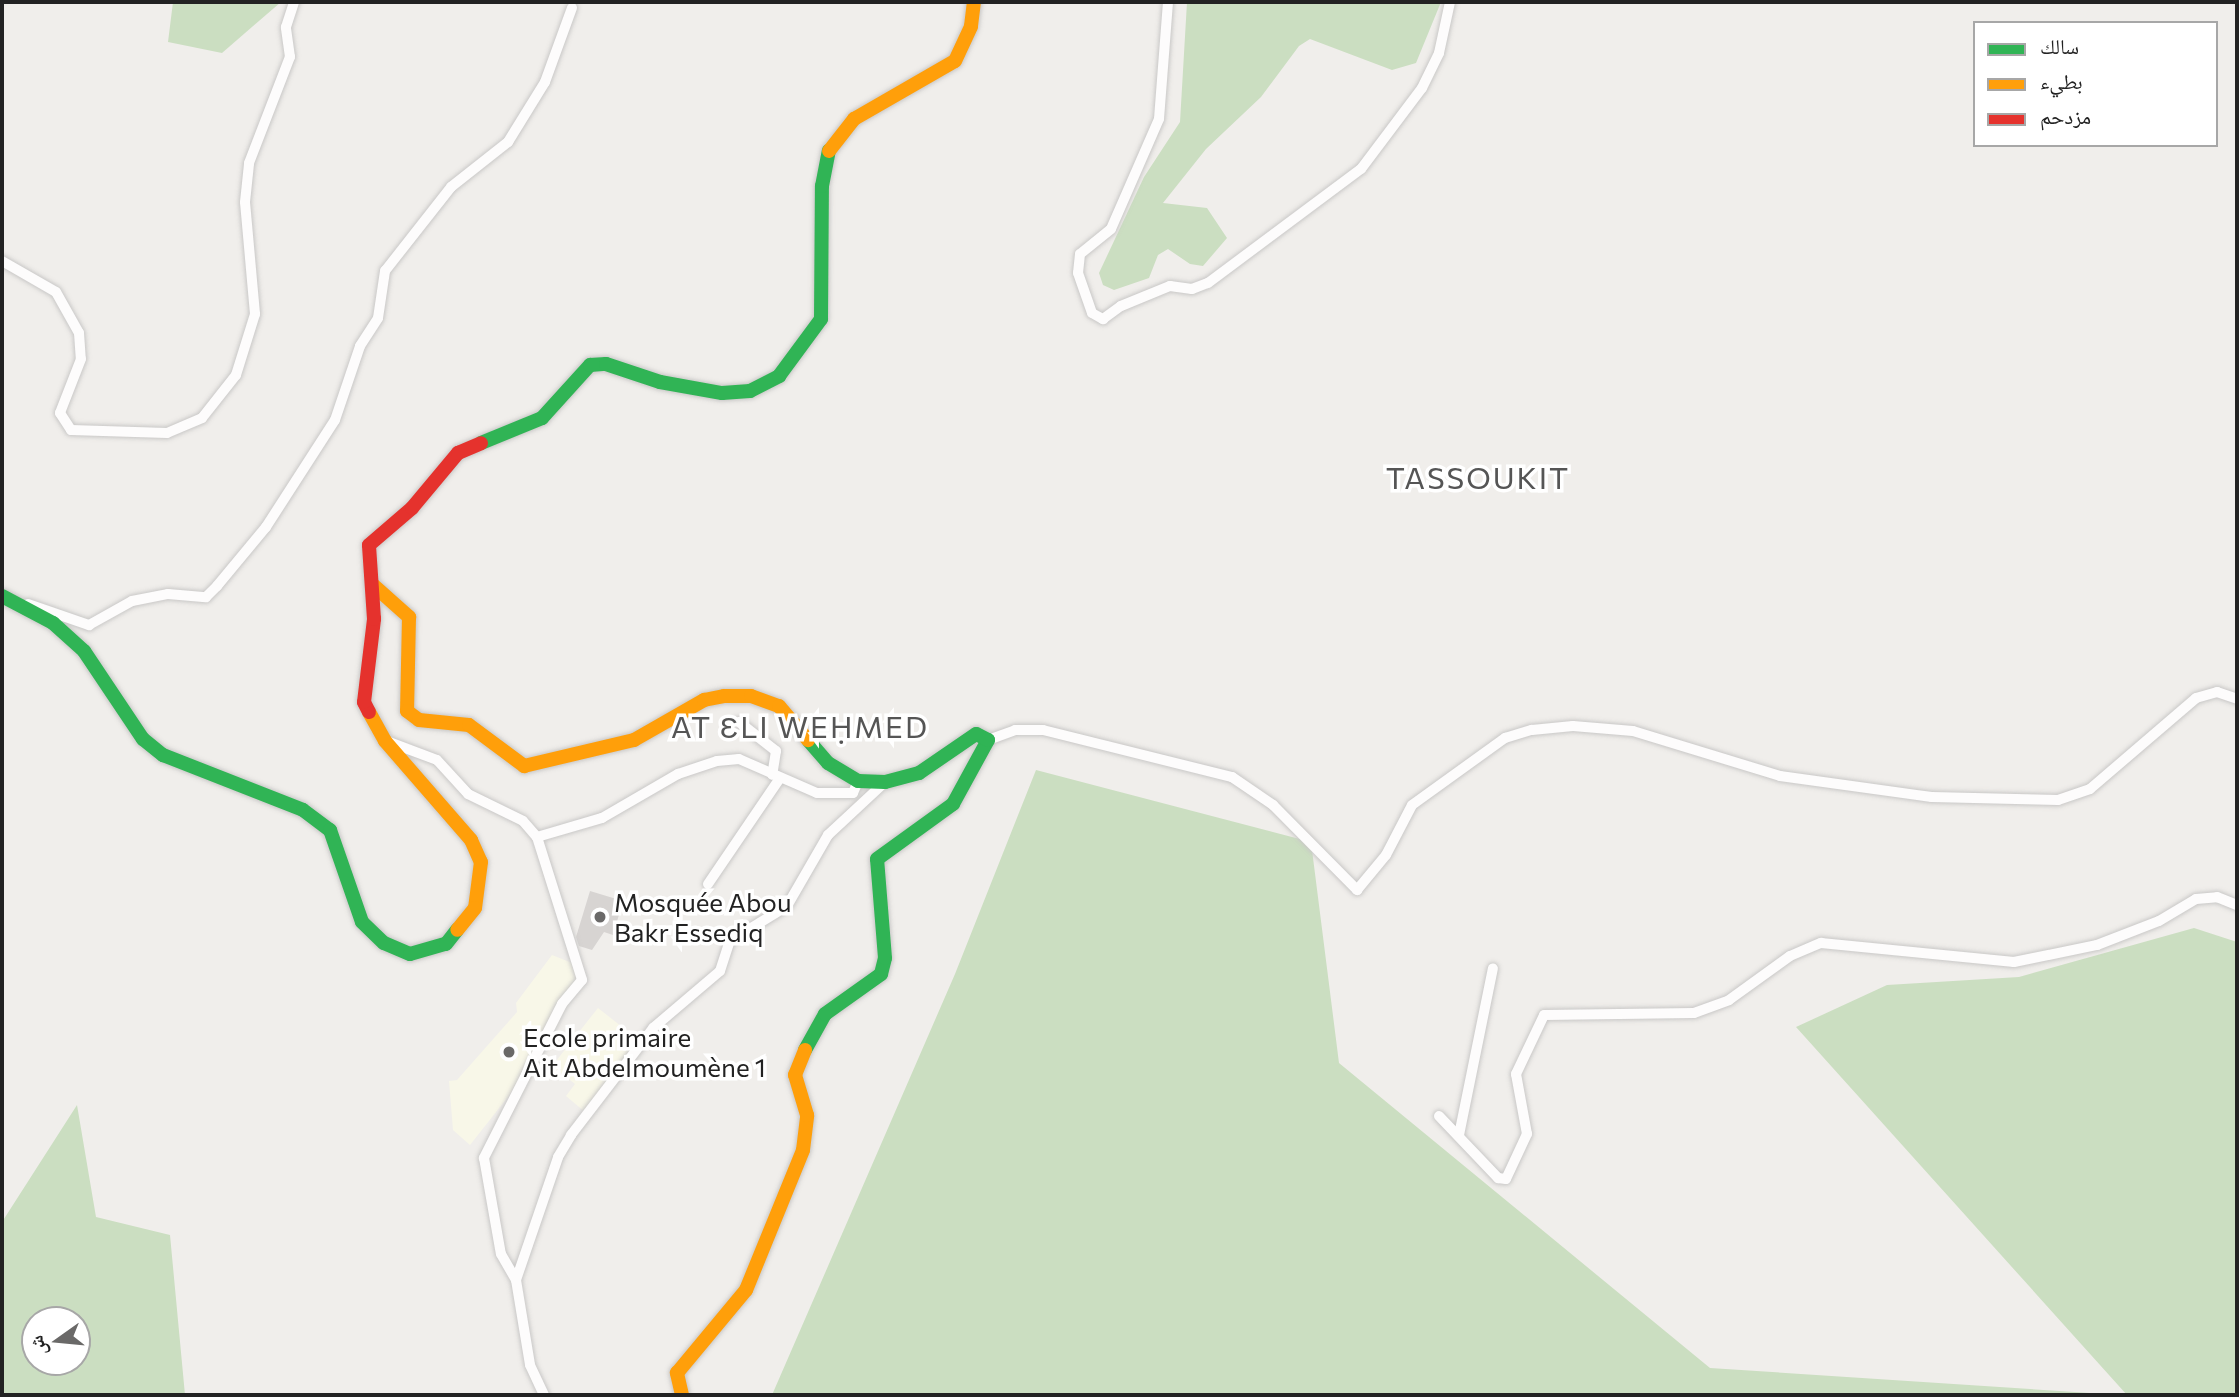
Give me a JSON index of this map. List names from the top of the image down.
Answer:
{
  "districts": ["TASSOUKIT", "AT ƐLI WEḤMED"],
  "places": ["Mosquée Abou Bakr Essediq", "Ecole primaire Ait Abdelmoumène 1"],
  "legend": ["سالك", "بطيء", "مزدحم"],
  "north": "left"
}
